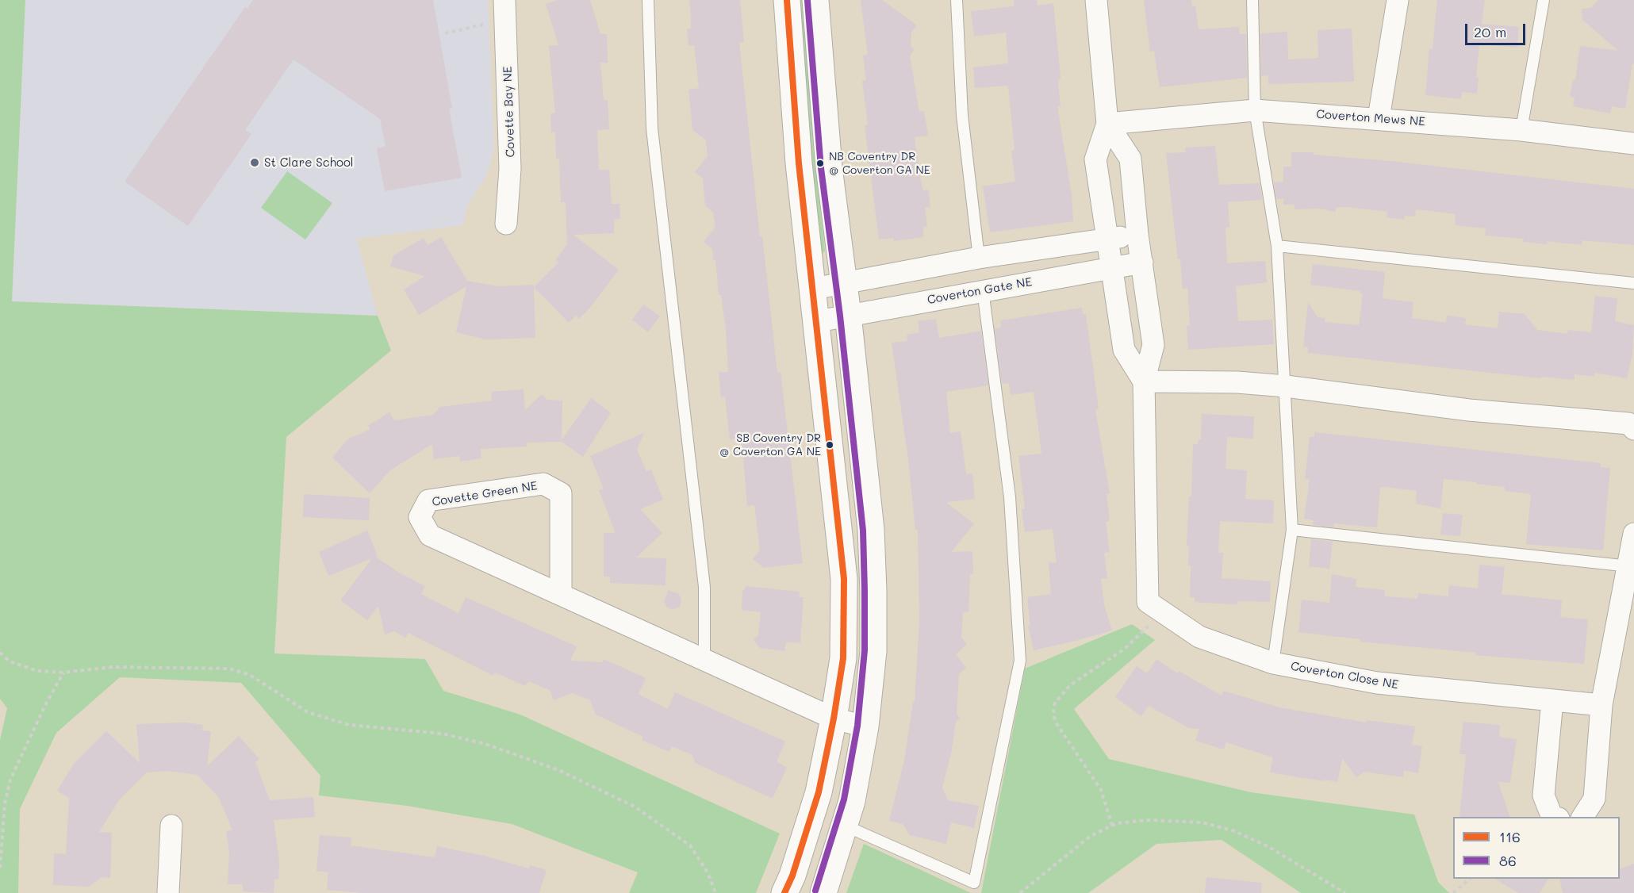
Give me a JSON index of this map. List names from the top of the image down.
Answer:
{
  "streets": {
    "street": [
      "Covette Bay NE",
      "Coverton Mews NE",
      "Coverton Gate NE",
      "Covette Green NE",
      "Coverton Close NE"
    ]
  },
  "crossings": [
    ["Coverton Mews NE", "Coverton Close NE"],
    ["Coverton Gate NE", "Coverton Close NE"]
  ],
  "places": ["St Clare School", "NB Coventry DR @ Coverton GA NE", "SB Coventry DR @ Coverton GA NE"],
  "lines": ["transit line 116", "transit line 86"],
  "legend": ["116", "86"],
  "scale_bar": "20 m"
}
